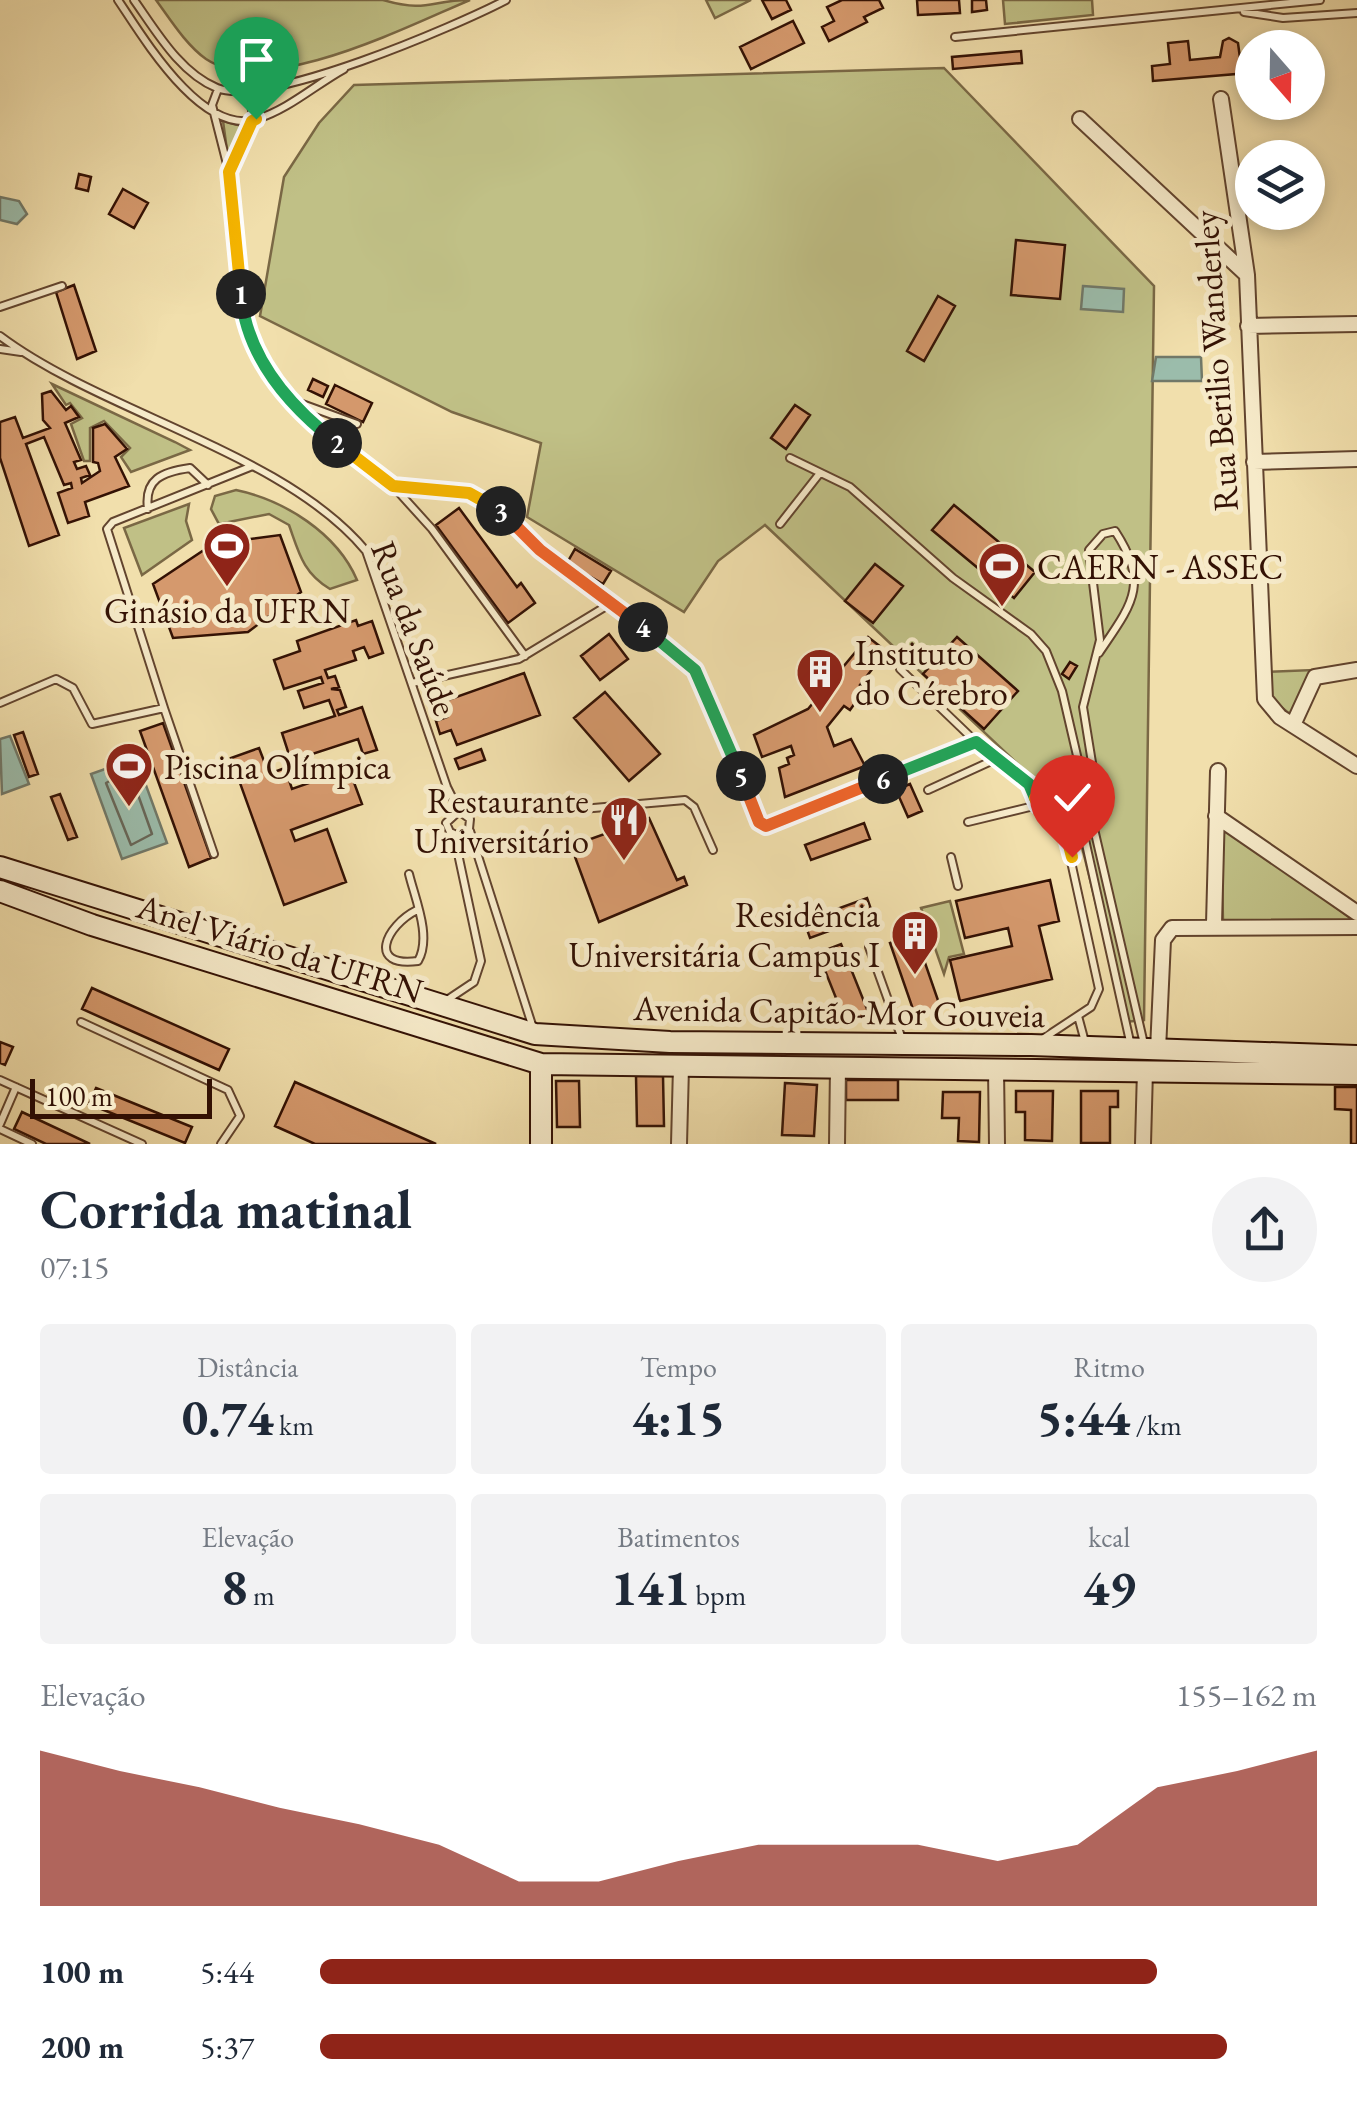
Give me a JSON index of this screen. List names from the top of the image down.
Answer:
{
  "streets": {
    "main road": ["Anel Viário da UFRN", "Avenida Capitão-Mor Gouveia"],
    "street": ["Rua Berilio Wanderley"],
    "lane": ["Rua da Saúde"]
  },
  "crossings": [
    ["Rua da Saúde", "Anel Viário da UFRN"],
    ["Rua da Saúde", "Avenida Capitão-Mor Gouveia"],
    ["Anel Viário da UFRN", "Avenida Capitão-Mor Gouveia"]
  ],
  "places": {
    "sports": ["Ginásio da UFRN", "CAERN - ASSEC", "Piscina Olímpica"],
    "building": ["Instituto do Cérebro", "Residência Universitária Campus I"],
    "restaurant": ["Restaurante Universitário"]
  },
  "scale_bar": "100 m",
  "north": "bottom",
  "page": {
    "pins": [
      "1",
      "2",
      "3",
      "4",
      "5",
      "6"
    ],
    "scale": "100 m",
    "heading": ["Corrida matinal", "07:15"],
    "stats": [
      ["Distância", "0.74 km"],
      ["Tempo", "4:15"],
      ["Ritmo", "5:44 /km"],
      ["Elevação", "8 m"],
      ["Batimentos", "141 bpm"],
      ["kcal", "49"]
    ],
    "chart": ["Elevação", "155–162 m"],
    "list": [
      {
        "name": "100 m",
        "note": "5:44"
      },
      {
        "name": "200 m",
        "note": "5:37"
      }
    ]
  }
}
